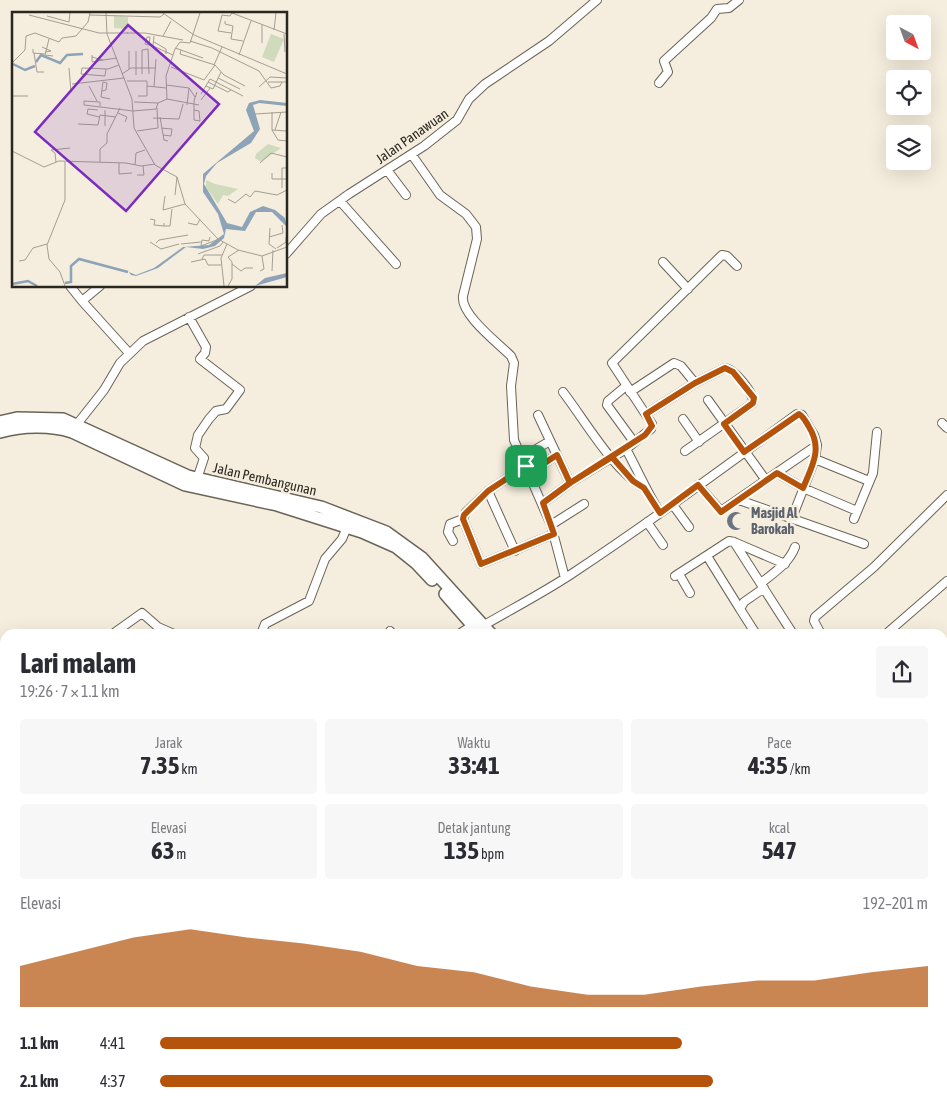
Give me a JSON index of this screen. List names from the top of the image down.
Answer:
{
  "streets": {
    "main road": ["Jalan Pembangunan"],
    "street": ["Jalan Panawuan"]
  },
  "places": {
    "mosque": ["Masjid Al Barokah"]
  },
  "north": "bottom right",
  "page": {
    "heading": ["Lari malam", "19:26 · 7 × 1.1 km"],
    "stats": [
      ["Jarak", "7.35 km"],
      ["Waktu", "33:41"],
      ["Pace", "4:35 /km"],
      ["Elevasi", "63 m"],
      ["Detak jantung", "135 bpm"],
      ["kcal", "547"]
    ],
    "chart": ["Elevasi", "192–201 m"],
    "list": [
      {
        "name": "1.1 km",
        "note": "4:41"
      },
      {
        "name": "2.1 km",
        "note": "4:37"
      }
    ]
  }
}
